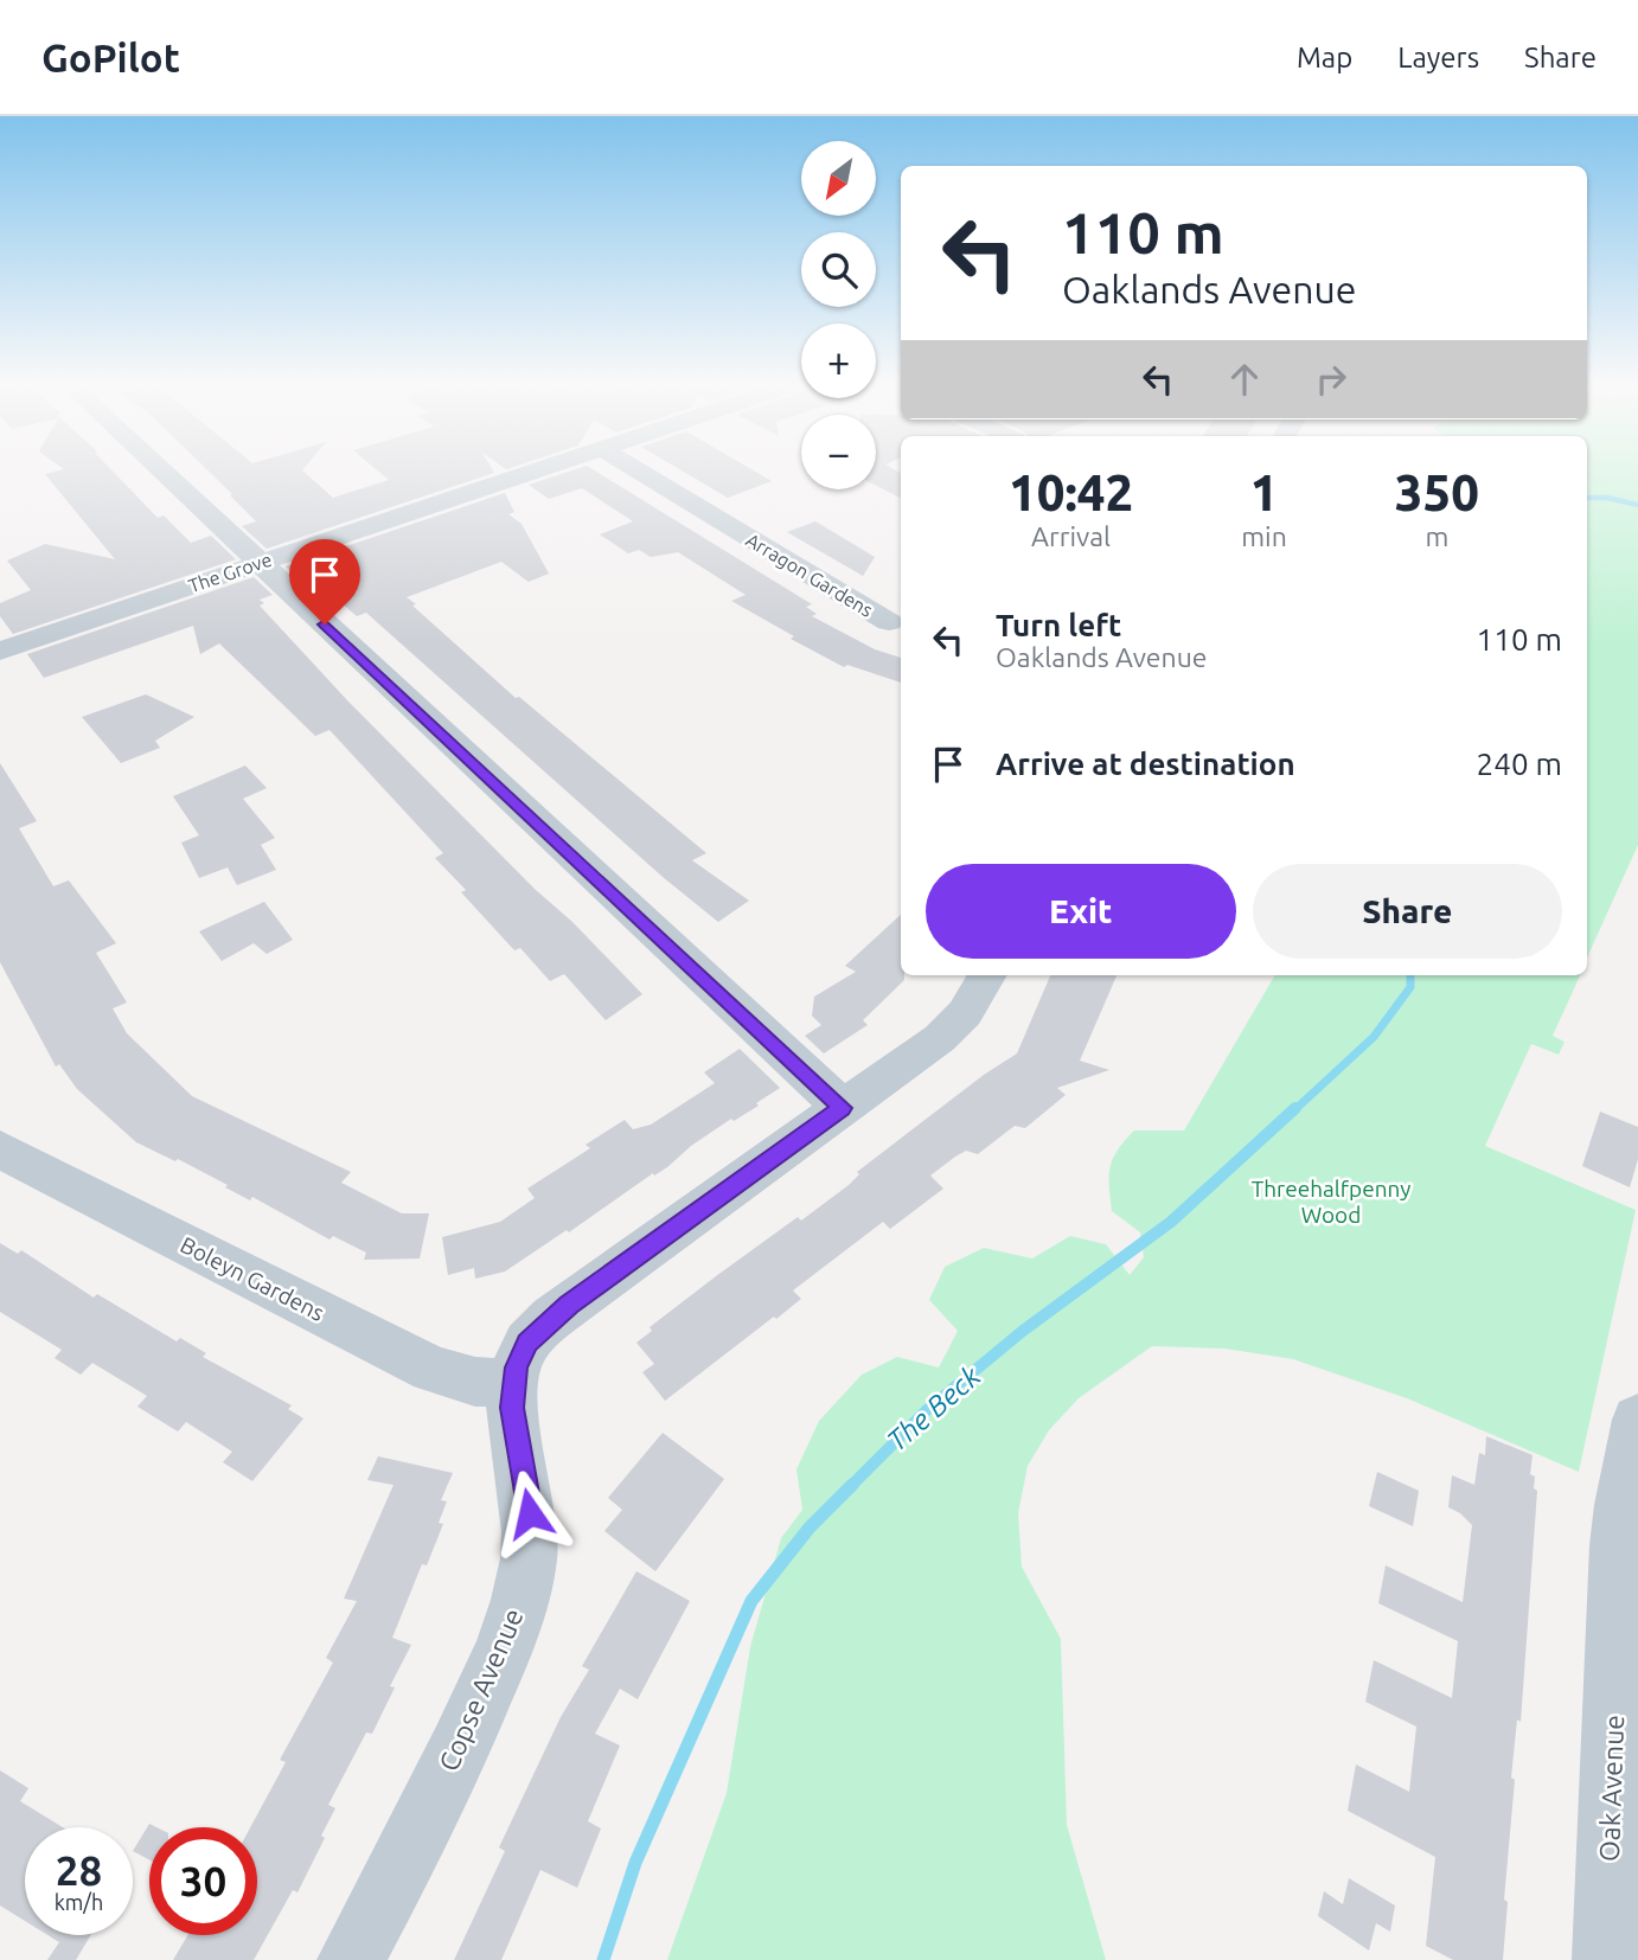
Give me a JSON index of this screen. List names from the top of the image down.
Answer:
{
  "streets": {
    "street": [
      "The Grove",
      "Arragon Gardens",
      "Boleyn Gardens",
      "Copse Avenue",
      "Oak Avenue"
    ]
  },
  "crossings": [
    ["Boleyn Gardens", "Copse Avenue"]
  ],
  "water": ["The Beck"],
  "parks": ["Threehalfpenny Wood"],
  "north": "bottom left",
  "page": {
    "header": "GoPilot",
    "nav": ["Map", "Layers", "Share"],
    "map_buttons": ["+", "−"],
    "turn": ["110 m", "Oaklands Avenue"],
    "eta": [
      "10:42",
      "Arrival",
      "1",
      "min",
      "350",
      "m"
    ],
    "list": [
      {
        "name": "Turn left",
        "note": "Oaklands Avenue",
        "value": "110 m"
      },
      {
        "name": "Arrive at destination",
        "value": "240 m"
      }
    ],
    "buttons": ["Exit", "Share"],
    "speed": "28 km/h",
    "limit": "30"
  }
}
